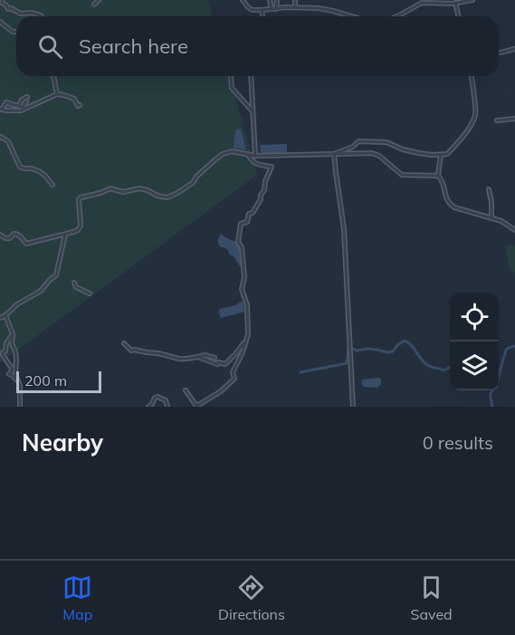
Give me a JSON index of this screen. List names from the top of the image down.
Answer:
{
  "scale_bar": "200 m",
  "page": {
    "search": "Search here",
    "scale": "200 m",
    "heading": ["Nearby", "0 results"],
    "nav": ["Map", "Directions", "Saved"]
  }
}
